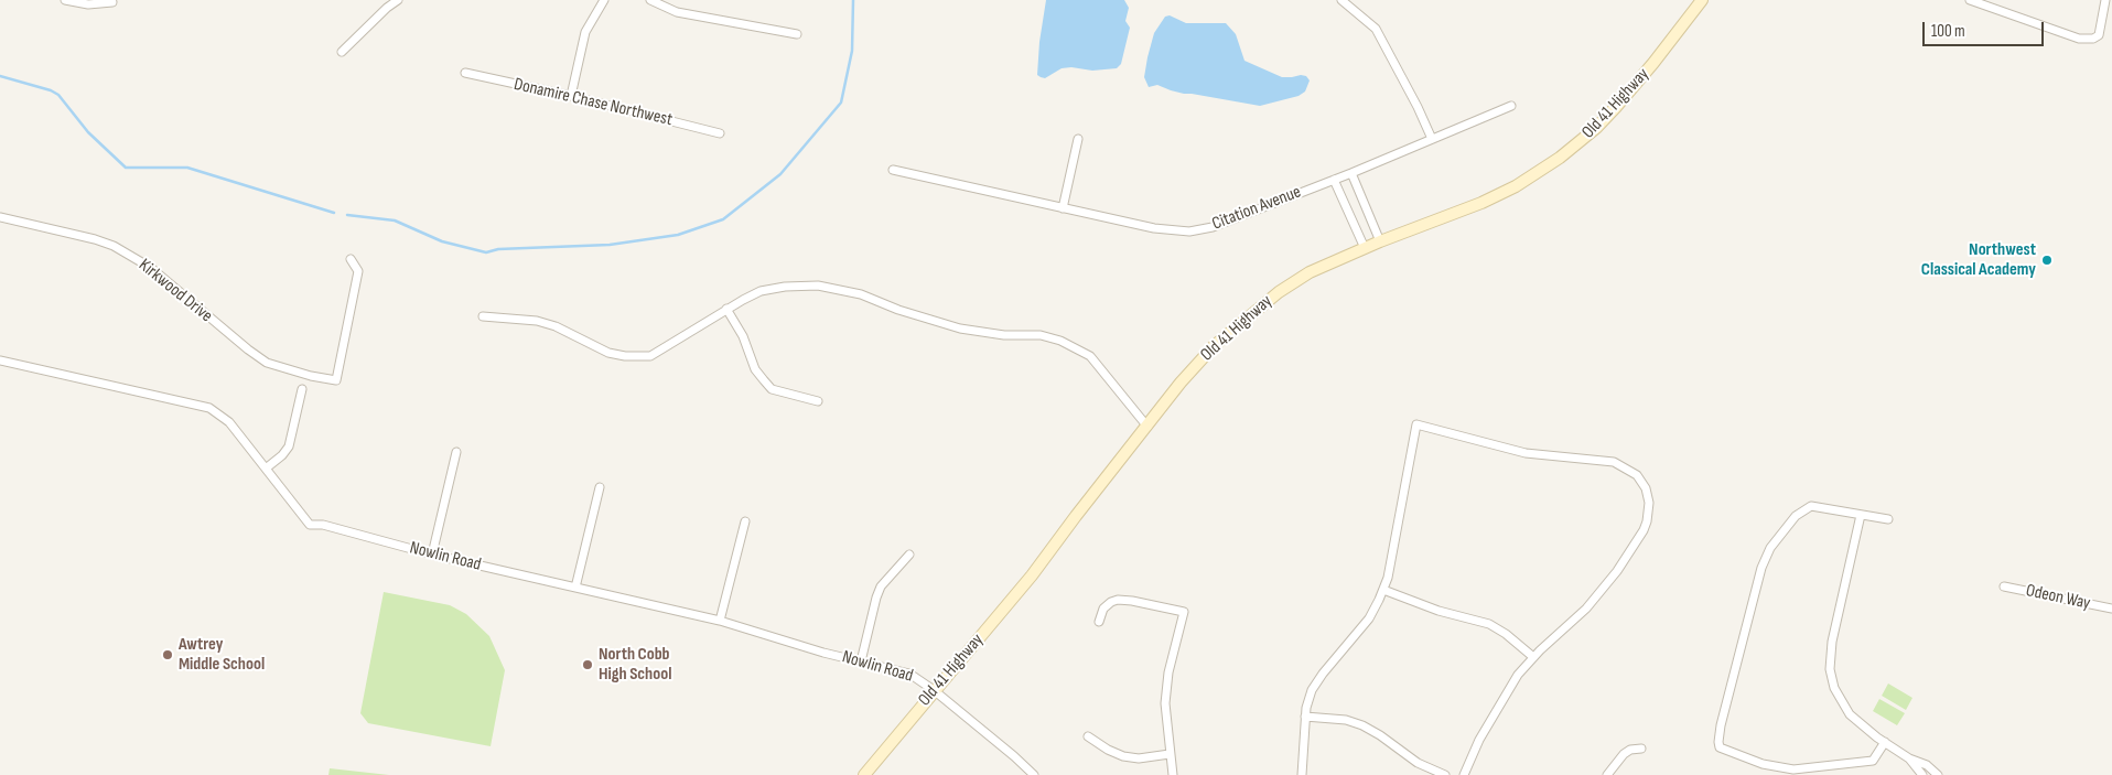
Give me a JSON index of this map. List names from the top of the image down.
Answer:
{
  "streets": {
    "main road": ["Old 41 Highway"],
    "street": [
      "Donamire Chase Northwest",
      "Citation Avenue",
      "Kirkwood Drive",
      "Nowlin Road",
      "Odeon Way"
    ]
  },
  "crossings": [
    ["Old 41 Highway", "Nowlin Road"]
  ],
  "places": ["Northwest Classical Academy", "Awtrey Middle School", "North Cobb High School"],
  "scale_bar": "100 m"
}
